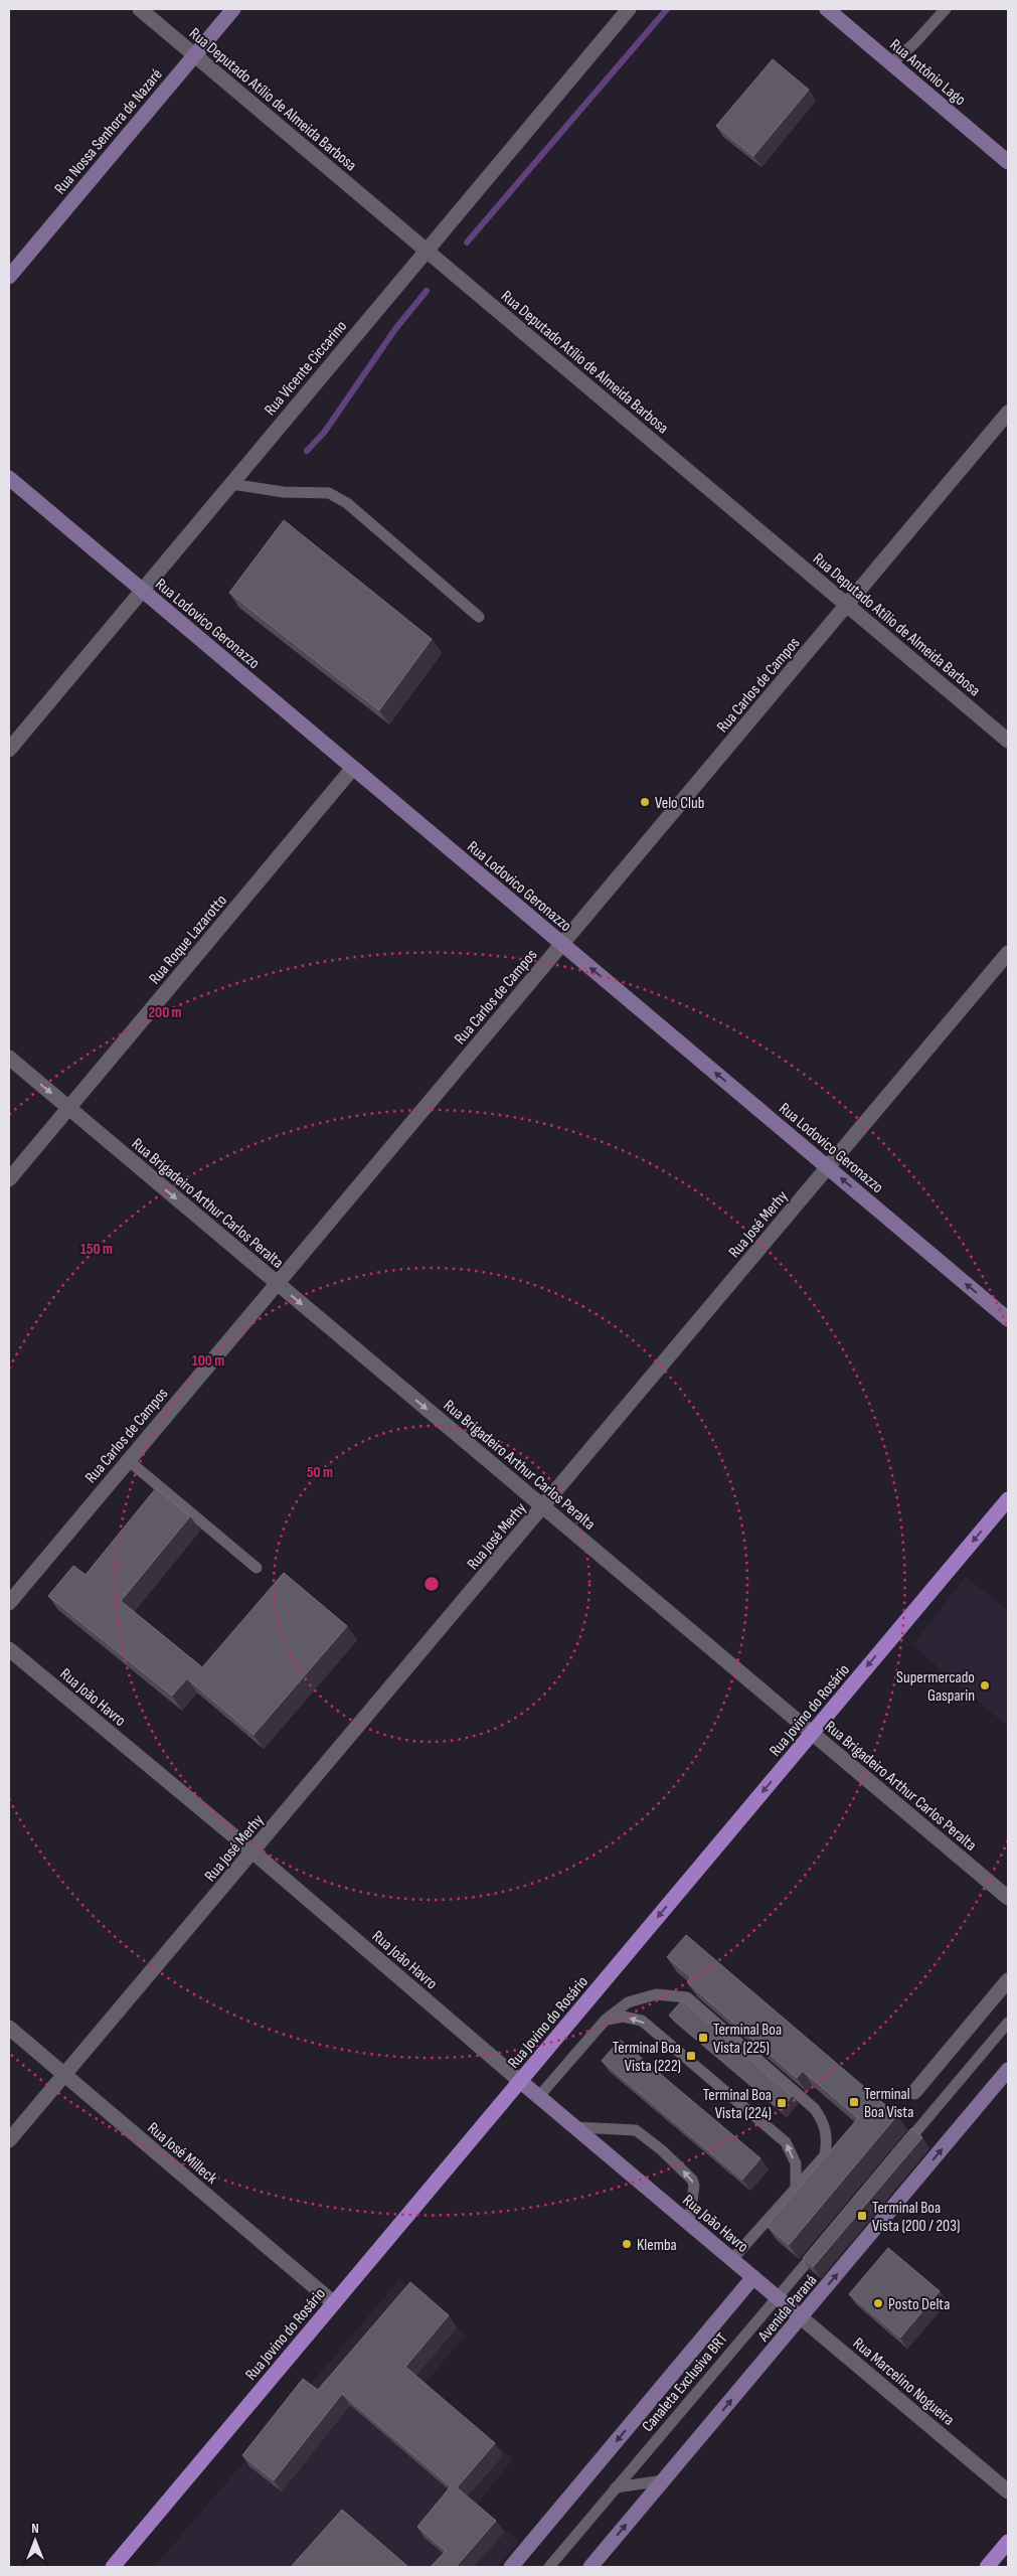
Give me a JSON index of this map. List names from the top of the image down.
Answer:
{
  "streets": {
    "main road": ["Rua Jovino do Rosário"],
    "street": [
      "Rua Antônio Lago",
      "Rua Deputado Atílio de Almeida Barbosa",
      "Rua Nossa Senhora de Nazaré",
      "Rua Vicente Ciccarino",
      "Rua Lodovico Geronazzo",
      "Rua Carlos de Campos",
      "Rua Roque Lazarotto",
      "Rua Brigadeiro Arthur Carlos Peralta",
      "Rua José Merhy",
      "Rua João Havro",
      "Rua José Milleck",
      "Avenida Paraná",
      "Rua Marcelino Nogueira"
    ],
    "lane": ["Canaleta Exclusiva BRT"]
  },
  "crossings": [
    ["Rua Deputado Atílio de Almeida Barbosa", "Rua Nossa Senhora de Nazaré"],
    ["Rua Deputado Atílio de Almeida Barbosa", "Rua Vicente Ciccarino"],
    ["Rua Deputado Atílio de Almeida Barbosa", "Rua Carlos de Campos"],
    ["Rua Vicente Ciccarino", "Rua Lodovico Geronazzo"],
    ["Rua Lodovico Geronazzo", "Rua Carlos de Campos"],
    ["Rua Lodovico Geronazzo", "Rua Roque Lazarotto"],
    ["Rua Lodovico Geronazzo", "Rua José Merhy"],
    ["Rua Carlos de Campos", "Rua Brigadeiro Arthur Carlos Peralta"],
    ["Rua Roque Lazarotto", "Rua Brigadeiro Arthur Carlos Peralta"],
    ["Rua Brigadeiro Arthur Carlos Peralta", "Rua José Merhy"],
    ["Rua Brigadeiro Arthur Carlos Peralta", "Rua Jovino do Rosário"],
    ["Rua José Merhy", "Rua João Havro"],
    ["Rua José Merhy", "Rua José Milleck"],
    ["Rua João Havro", "Rua Jovino do Rosário"],
    ["Rua João Havro", "Rua Marcelino Nogueira"],
    ["Rua João Havro", "Canaleta Exclusiva BRT"],
    ["Rua Jovino do Rosário", "Rua José Milleck"],
    ["Avenida Paraná", "Rua Marcelino Nogueira"],
    ["Rua Marcelino Nogueira", "Canaleta Exclusiva BRT"]
  ],
  "one_way": ["Rua Lodovico Geronazzo", "Rua Brigadeiro Arthur Carlos Peralta", "Rua Jovino do Rosário"],
  "places": {
    "other": [
      "Velo Club",
      "Supermercado Gasparin",
      "Klemba",
      "Posto Delta"
    ],
    "transit": [
      "Terminal Boa Vista (225)",
      "Terminal Boa Vista (222)",
      "Terminal Boa Vista",
      "Terminal Boa Vista (224)",
      "Terminal Boa Vista (200 / 203)"
    ]
  },
  "north": "top",
  "rings": [
    "200 m",
    "150 m",
    "100 m",
    "50 m"
  ]
}
